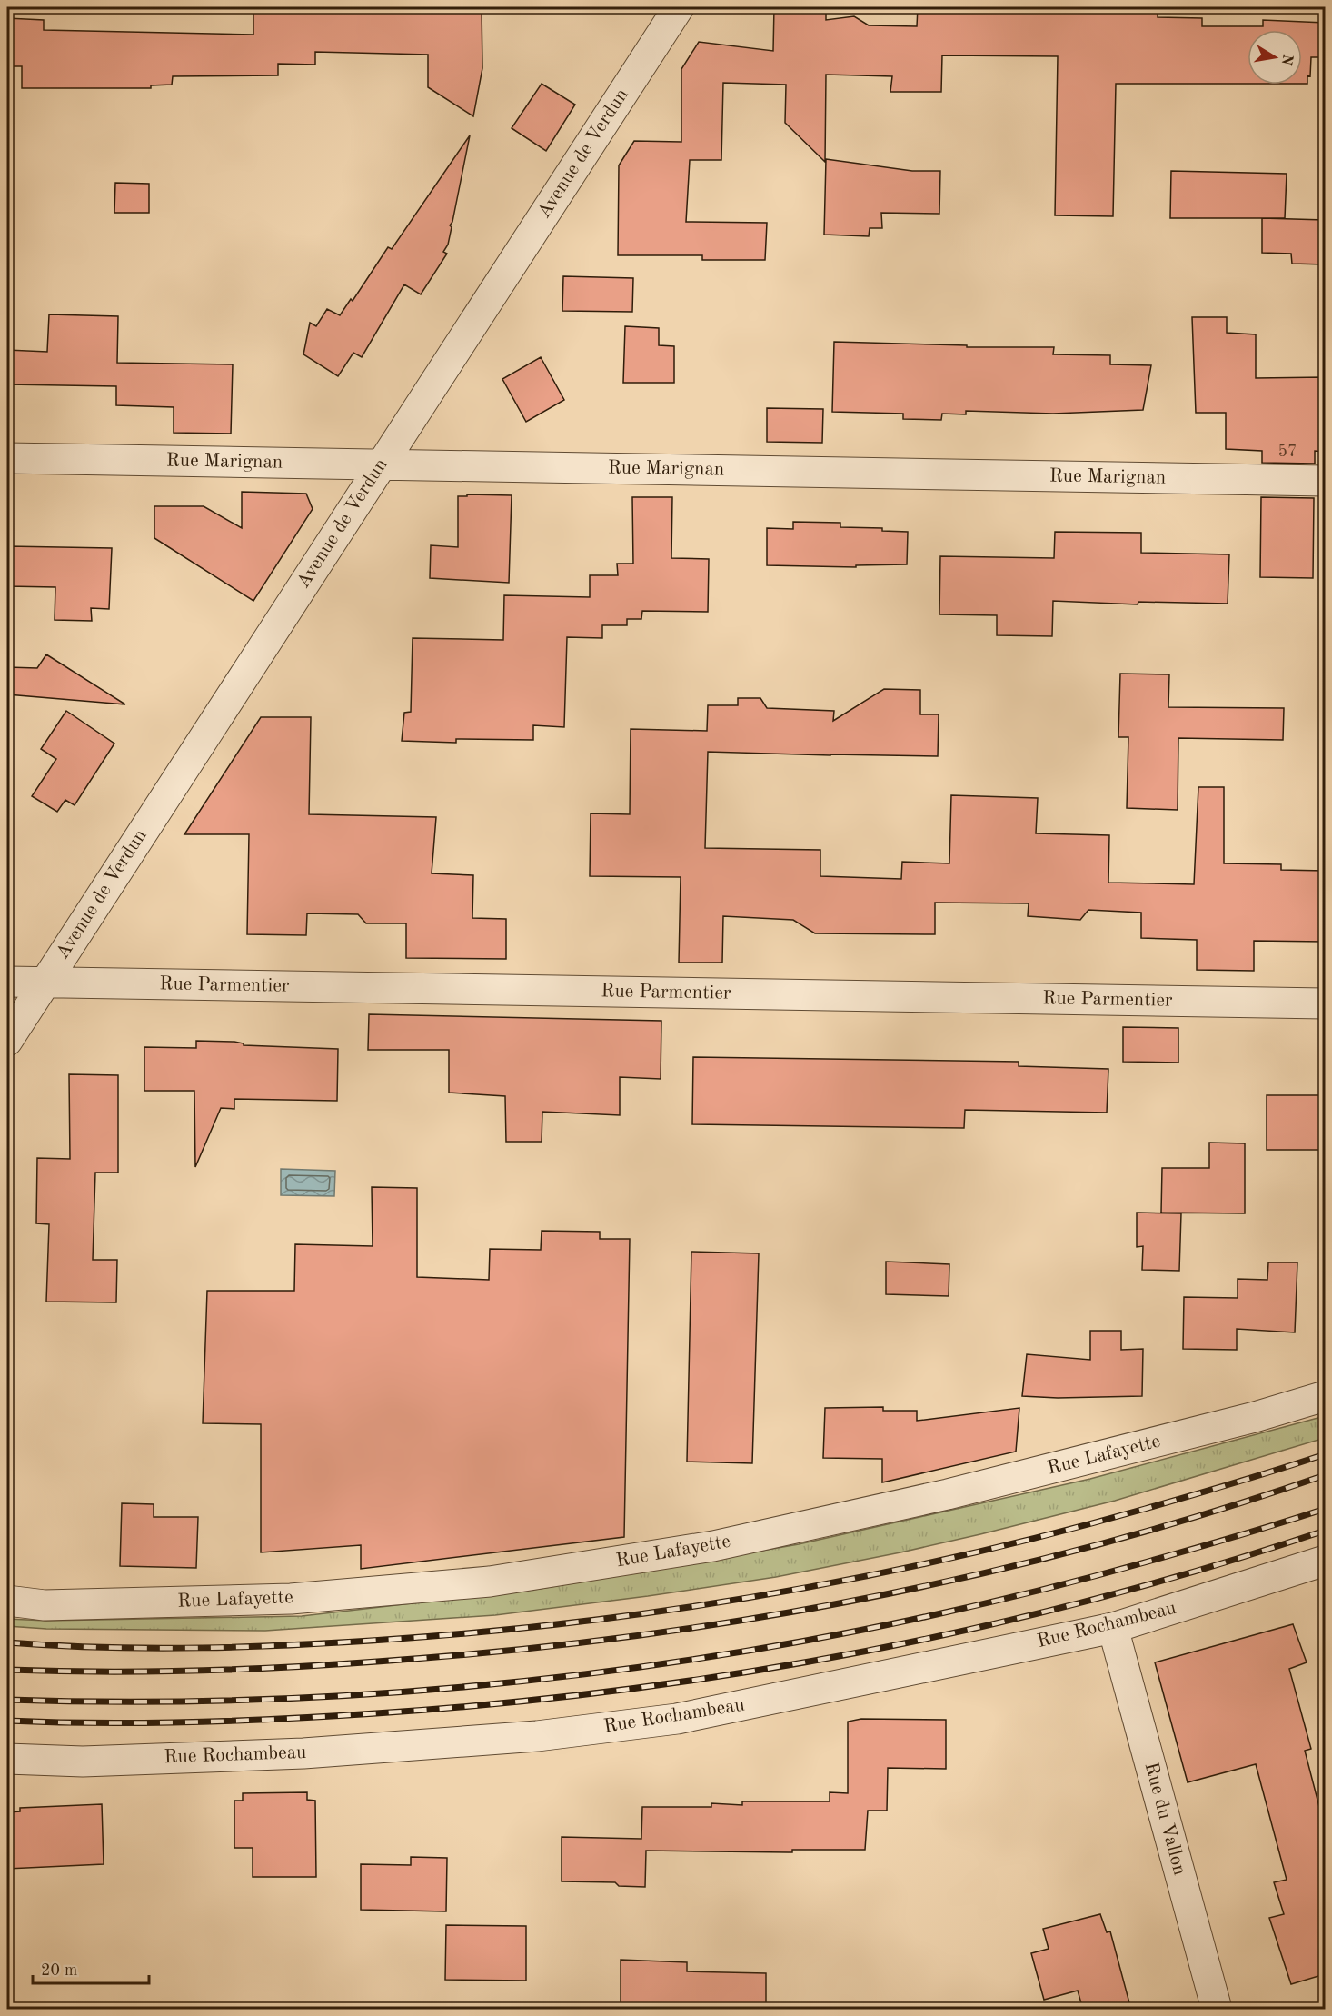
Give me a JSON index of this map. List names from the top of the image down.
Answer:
{
  "streets": {
    "street": [
      "Avenue de Verdun",
      "Rue Marignan",
      "Rue Parmentier",
      "Rue Lafayette",
      "Rue Rochambeau",
      "Rue du Vallon"
    ]
  },
  "crossings": [
    ["Avenue de Verdun", "Rue Marignan"],
    ["Avenue de Verdun", "Rue Parmentier"],
    ["Rue Rochambeau", "Rue du Vallon"]
  ],
  "house_numbers": ["57"],
  "scale_bar": "20 m",
  "north": "right"
}
